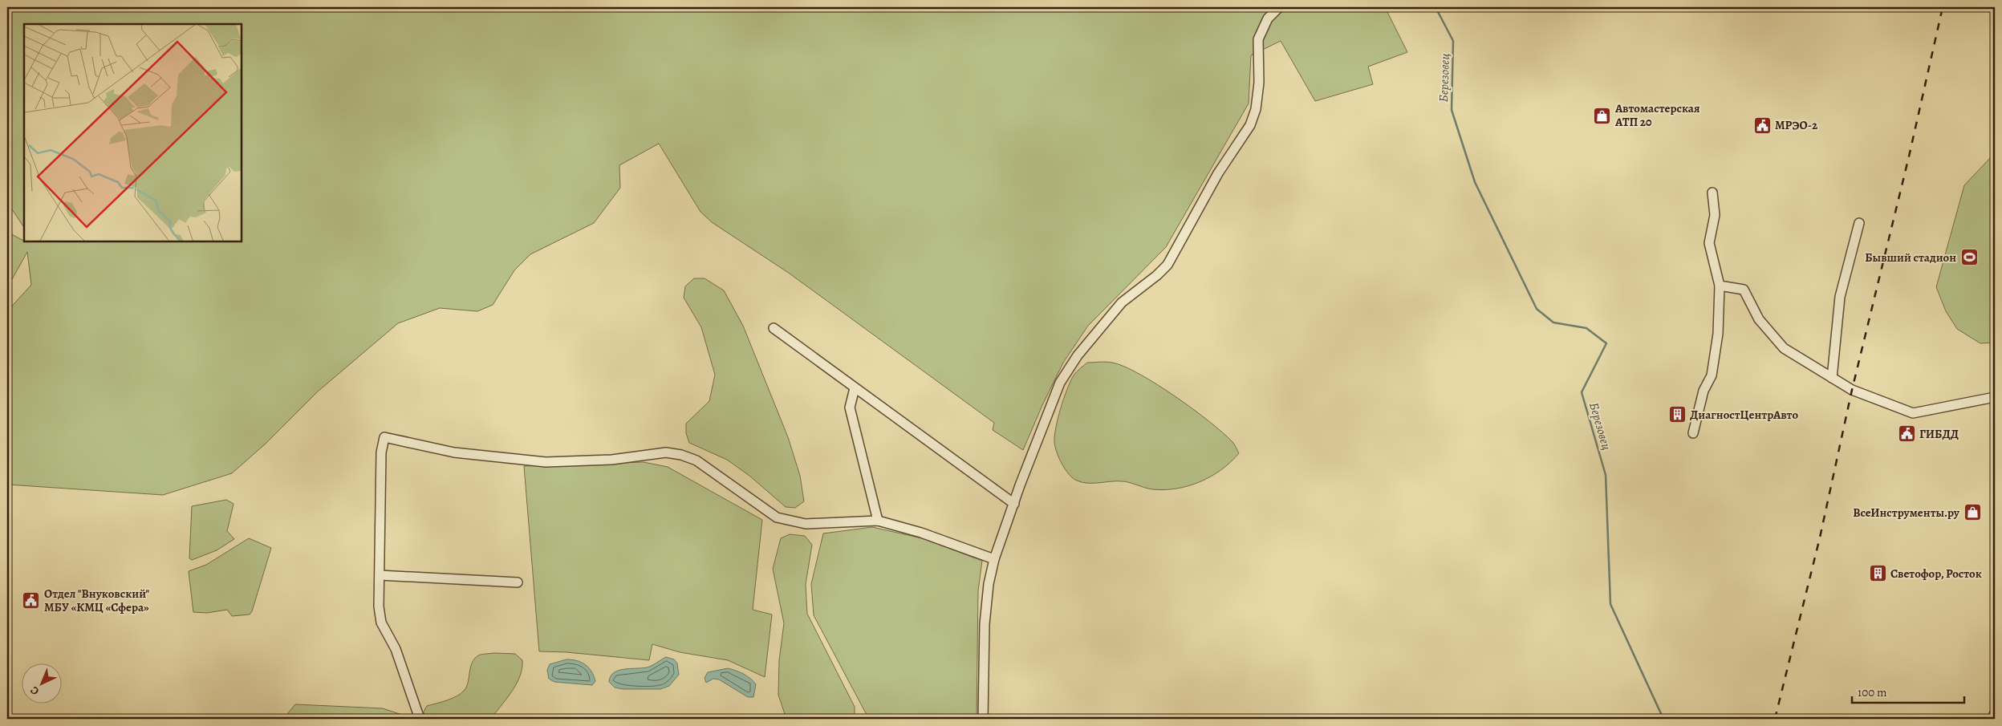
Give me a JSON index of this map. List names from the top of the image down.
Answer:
{
  "water": ["Березовец"],
  "places": {
    "shop": ["Автомастерская АТП 20", "ВсеИнструменты.ру"],
    "public building": ["МРЭО-2", "ГИБДД", "Отдел \"Внуковский\" МБУ «КМЦ «Сфера»"],
    "sports": ["Бывший стадион"],
    "building": ["ДиагностЦентрАвто", "Светофор, Росток"]
  },
  "scale_bar": "100 m",
  "north": "bottom left"
}
